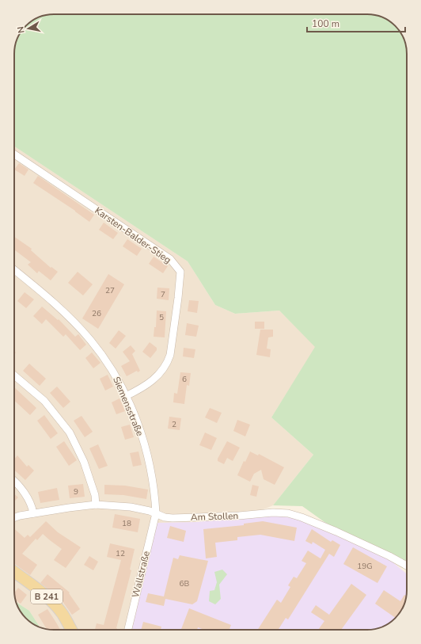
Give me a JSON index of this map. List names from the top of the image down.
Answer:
{
  "streets": {
    "main road": ["B 241"],
    "street": [
      "Karsten-Balder-Stieg",
      "Siemensstraße",
      "Am Stollen",
      "Wallstraße"
    ]
  },
  "crossings": [
    ["Karsten-Balder-Stieg", "Siemensstraße"],
    ["Siemensstraße", "Am Stollen"],
    ["Siemensstraße", "Wallstraße"],
    ["Am Stollen", "Wallstraße"]
  ],
  "house_numbers": [
    "27",
    "7",
    "26",
    "5",
    "6",
    "2",
    "9",
    "18",
    "12",
    "19G",
    "6B"
  ],
  "scale_bar": "100 m",
  "north": "left"
}
